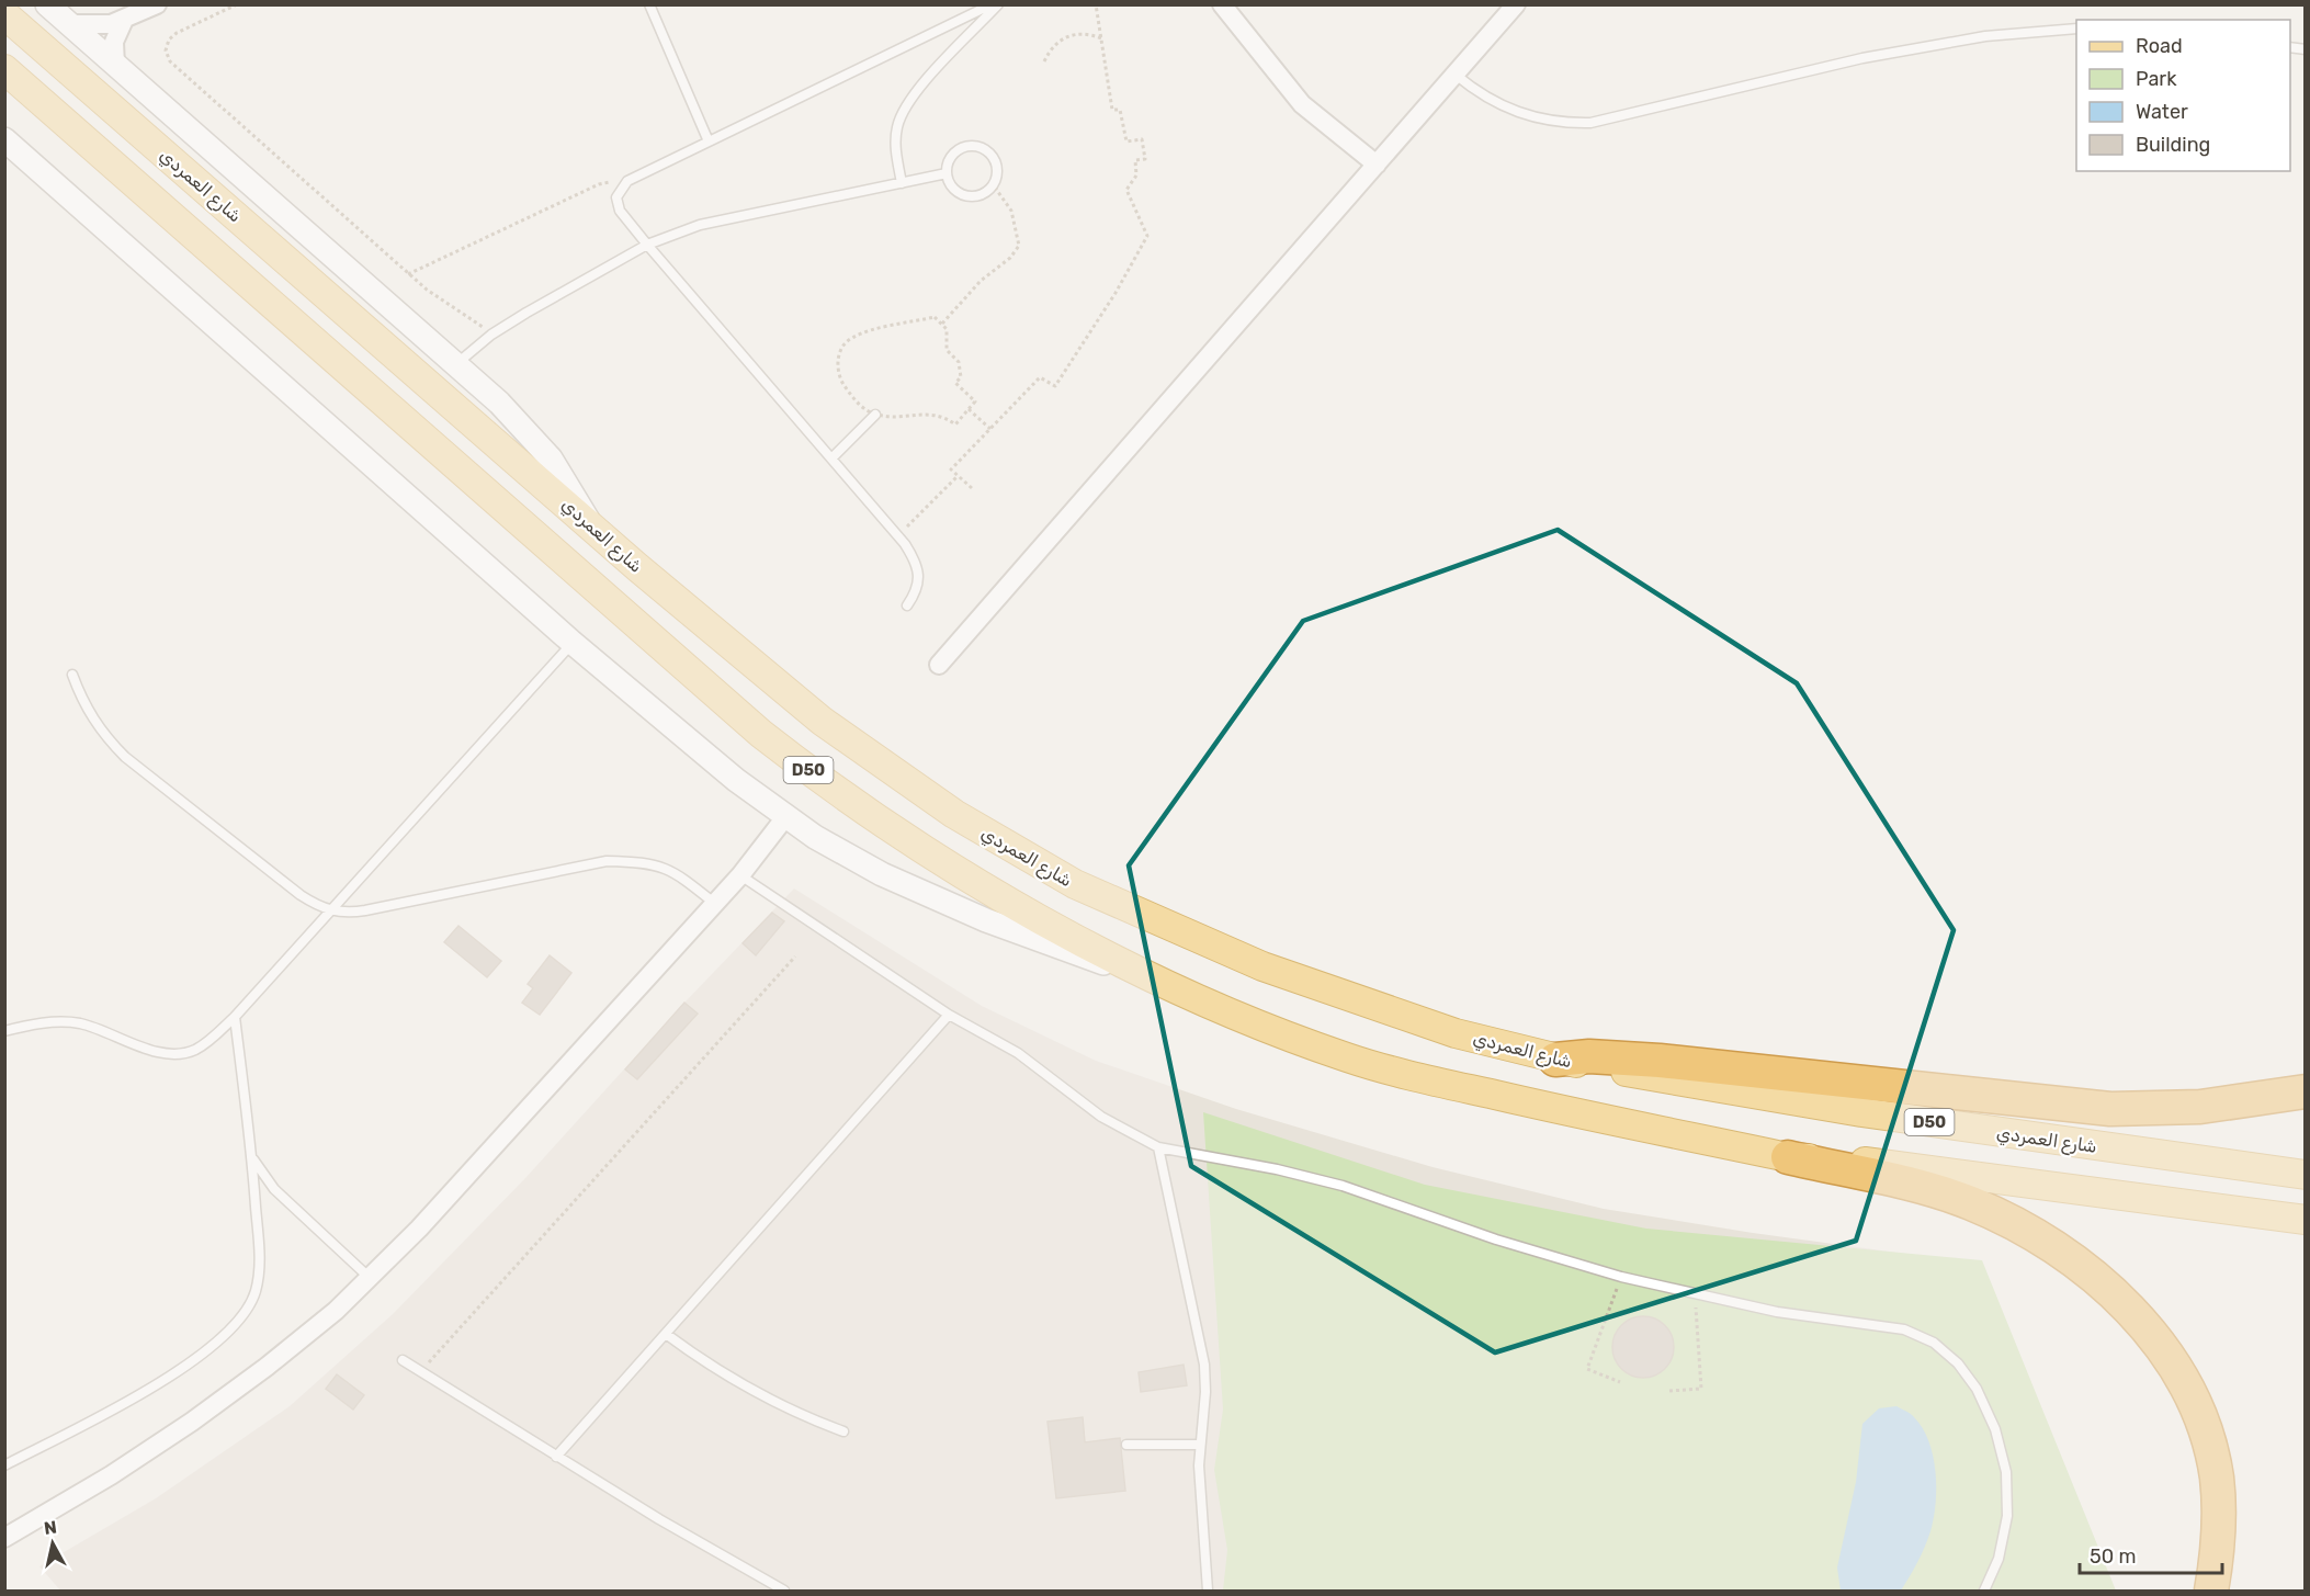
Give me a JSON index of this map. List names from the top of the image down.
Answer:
{
  "streets": {
    "main road": ["شارع العمردي", "D50"]
  },
  "legend": [
    "Road",
    "Park",
    "Water",
    "Building"
  ],
  "scale_bar": "50 m",
  "north": "top"
}
